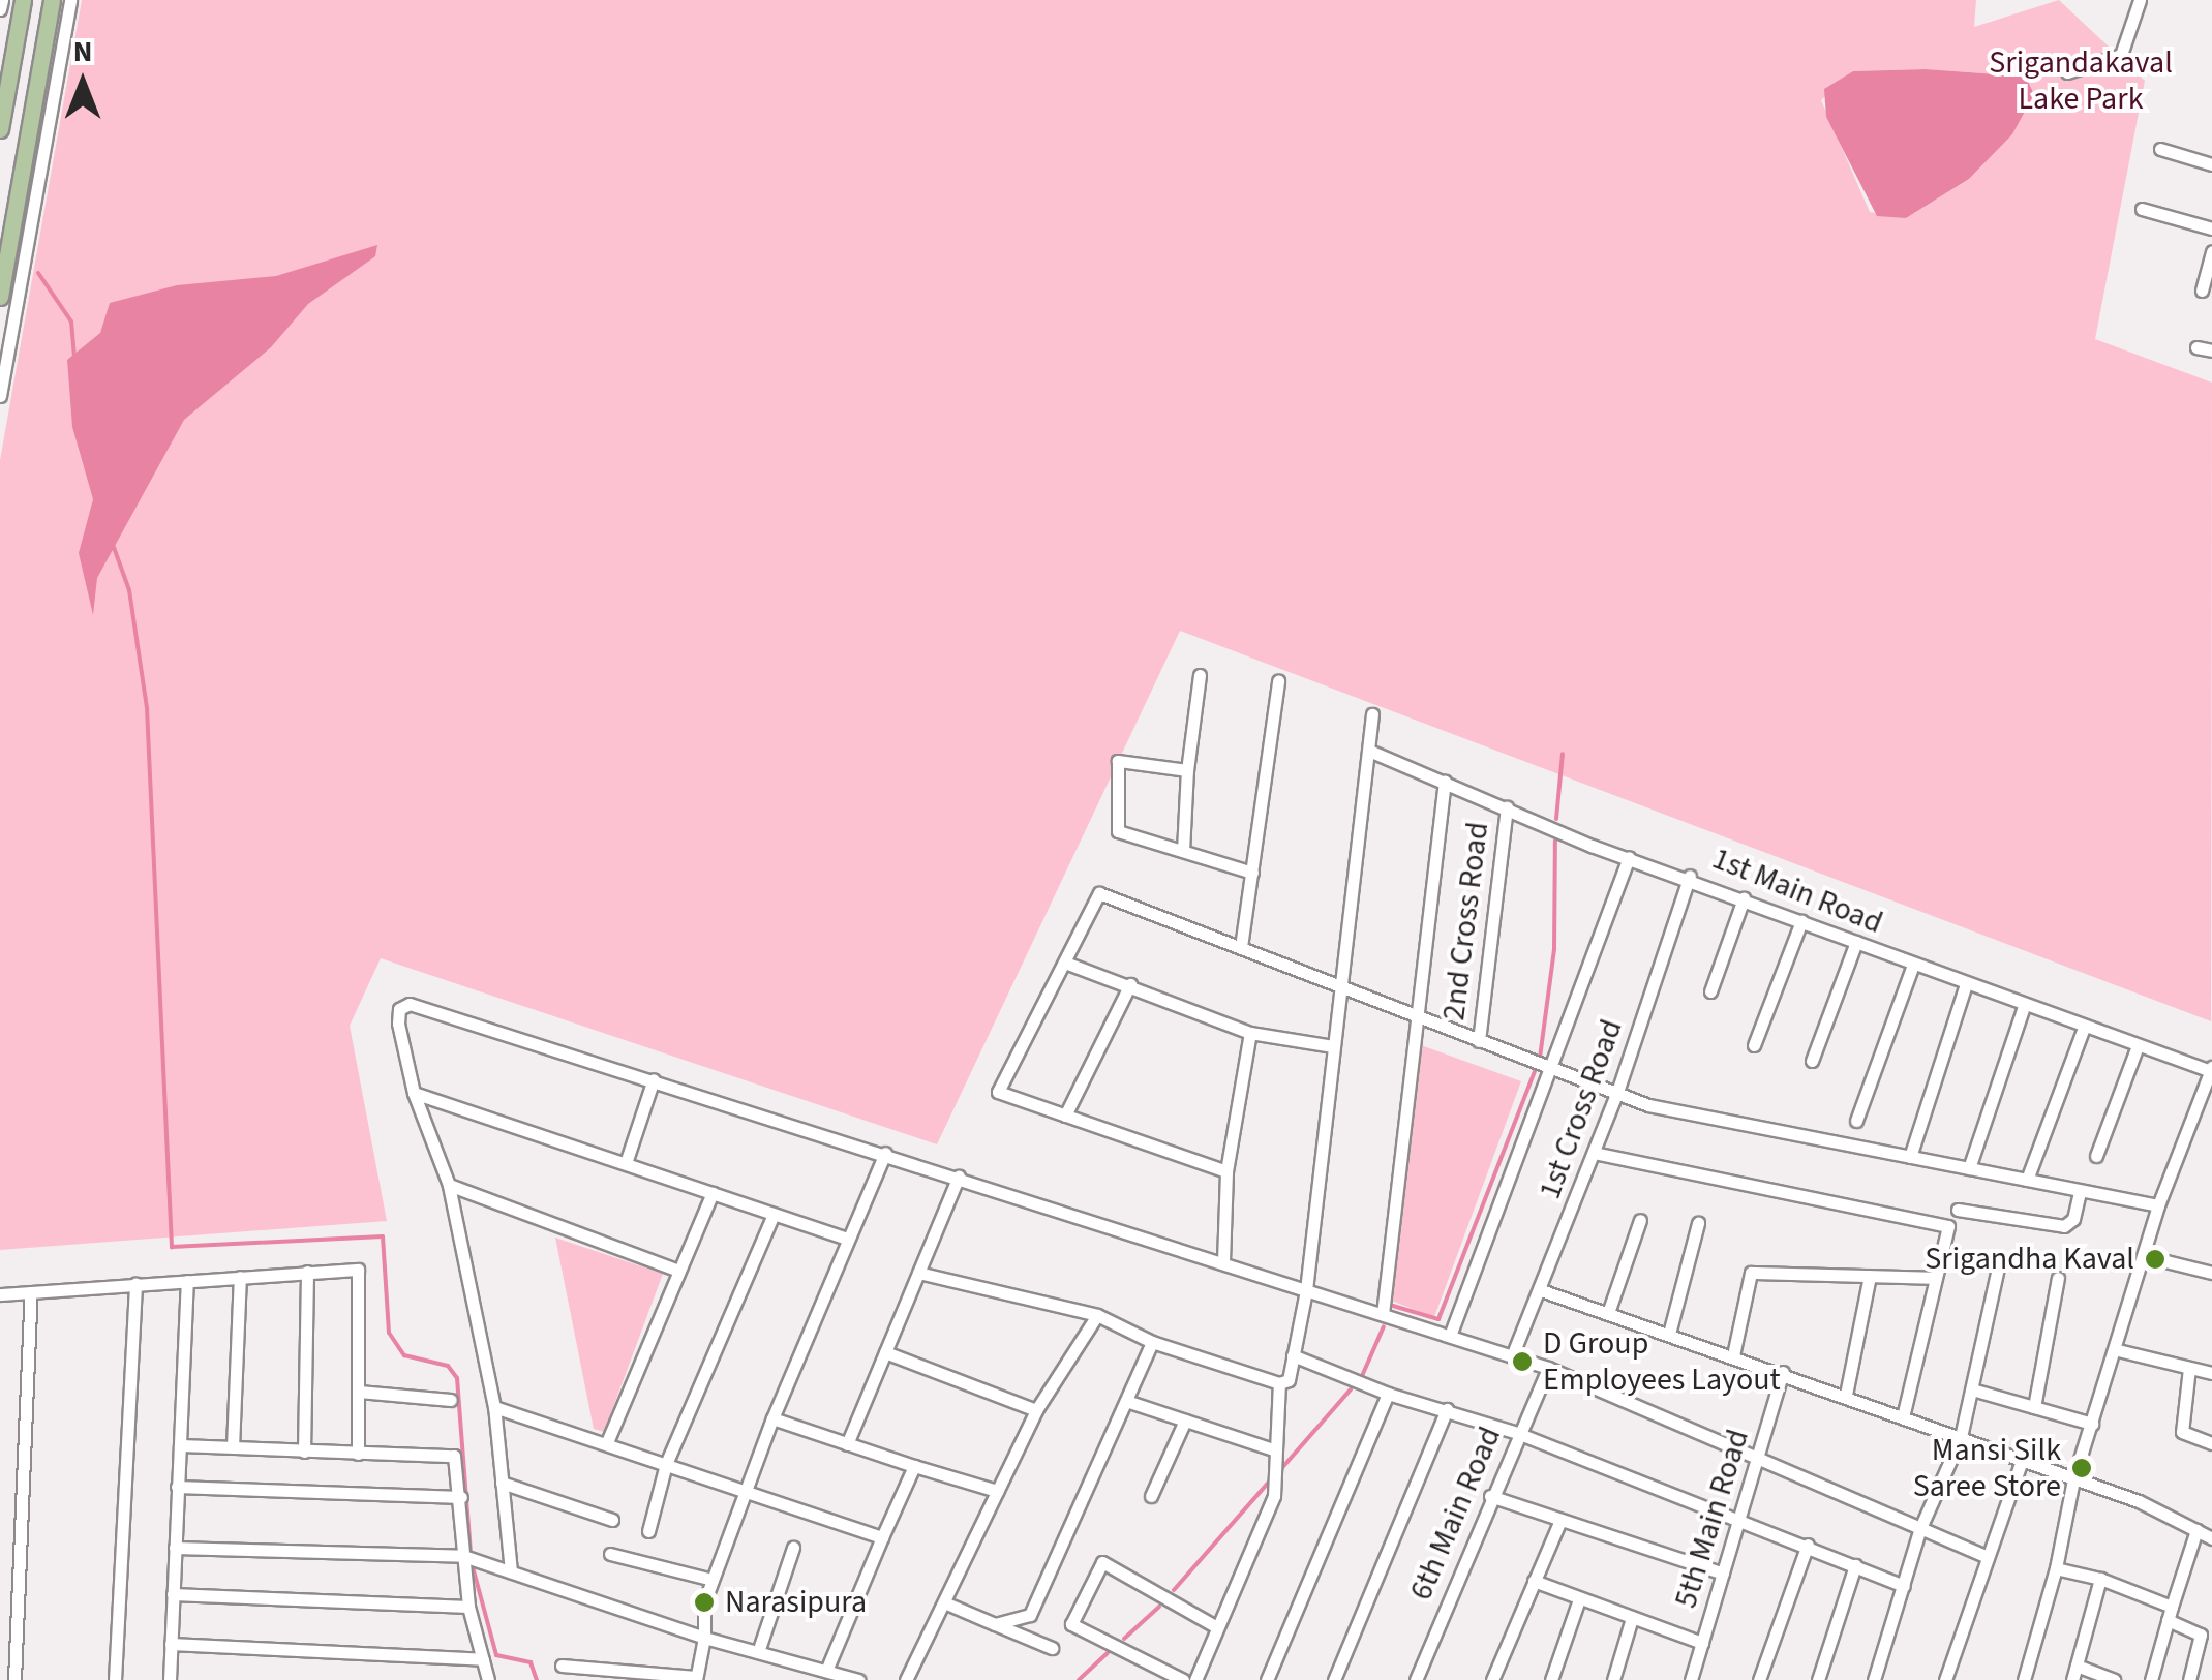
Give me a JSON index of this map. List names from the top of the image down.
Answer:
{
  "streets": {
    "street": [
      "1st Main Road",
      "2nd Cross Road",
      "1st Cross Road",
      "6th Main Road",
      "5th Main Road"
    ]
  },
  "crossings": [
    ["1st Main Road", "2nd Cross Road"],
    ["1st Main Road", "1st Cross Road"]
  ],
  "parks": ["Srigandakaval Lake Park"],
  "places": [
    "Srigandha Kaval",
    "D Group Employees Layout",
    "Mansi Silk Saree Store",
    "Narasipura"
  ],
  "north": "top"
}
